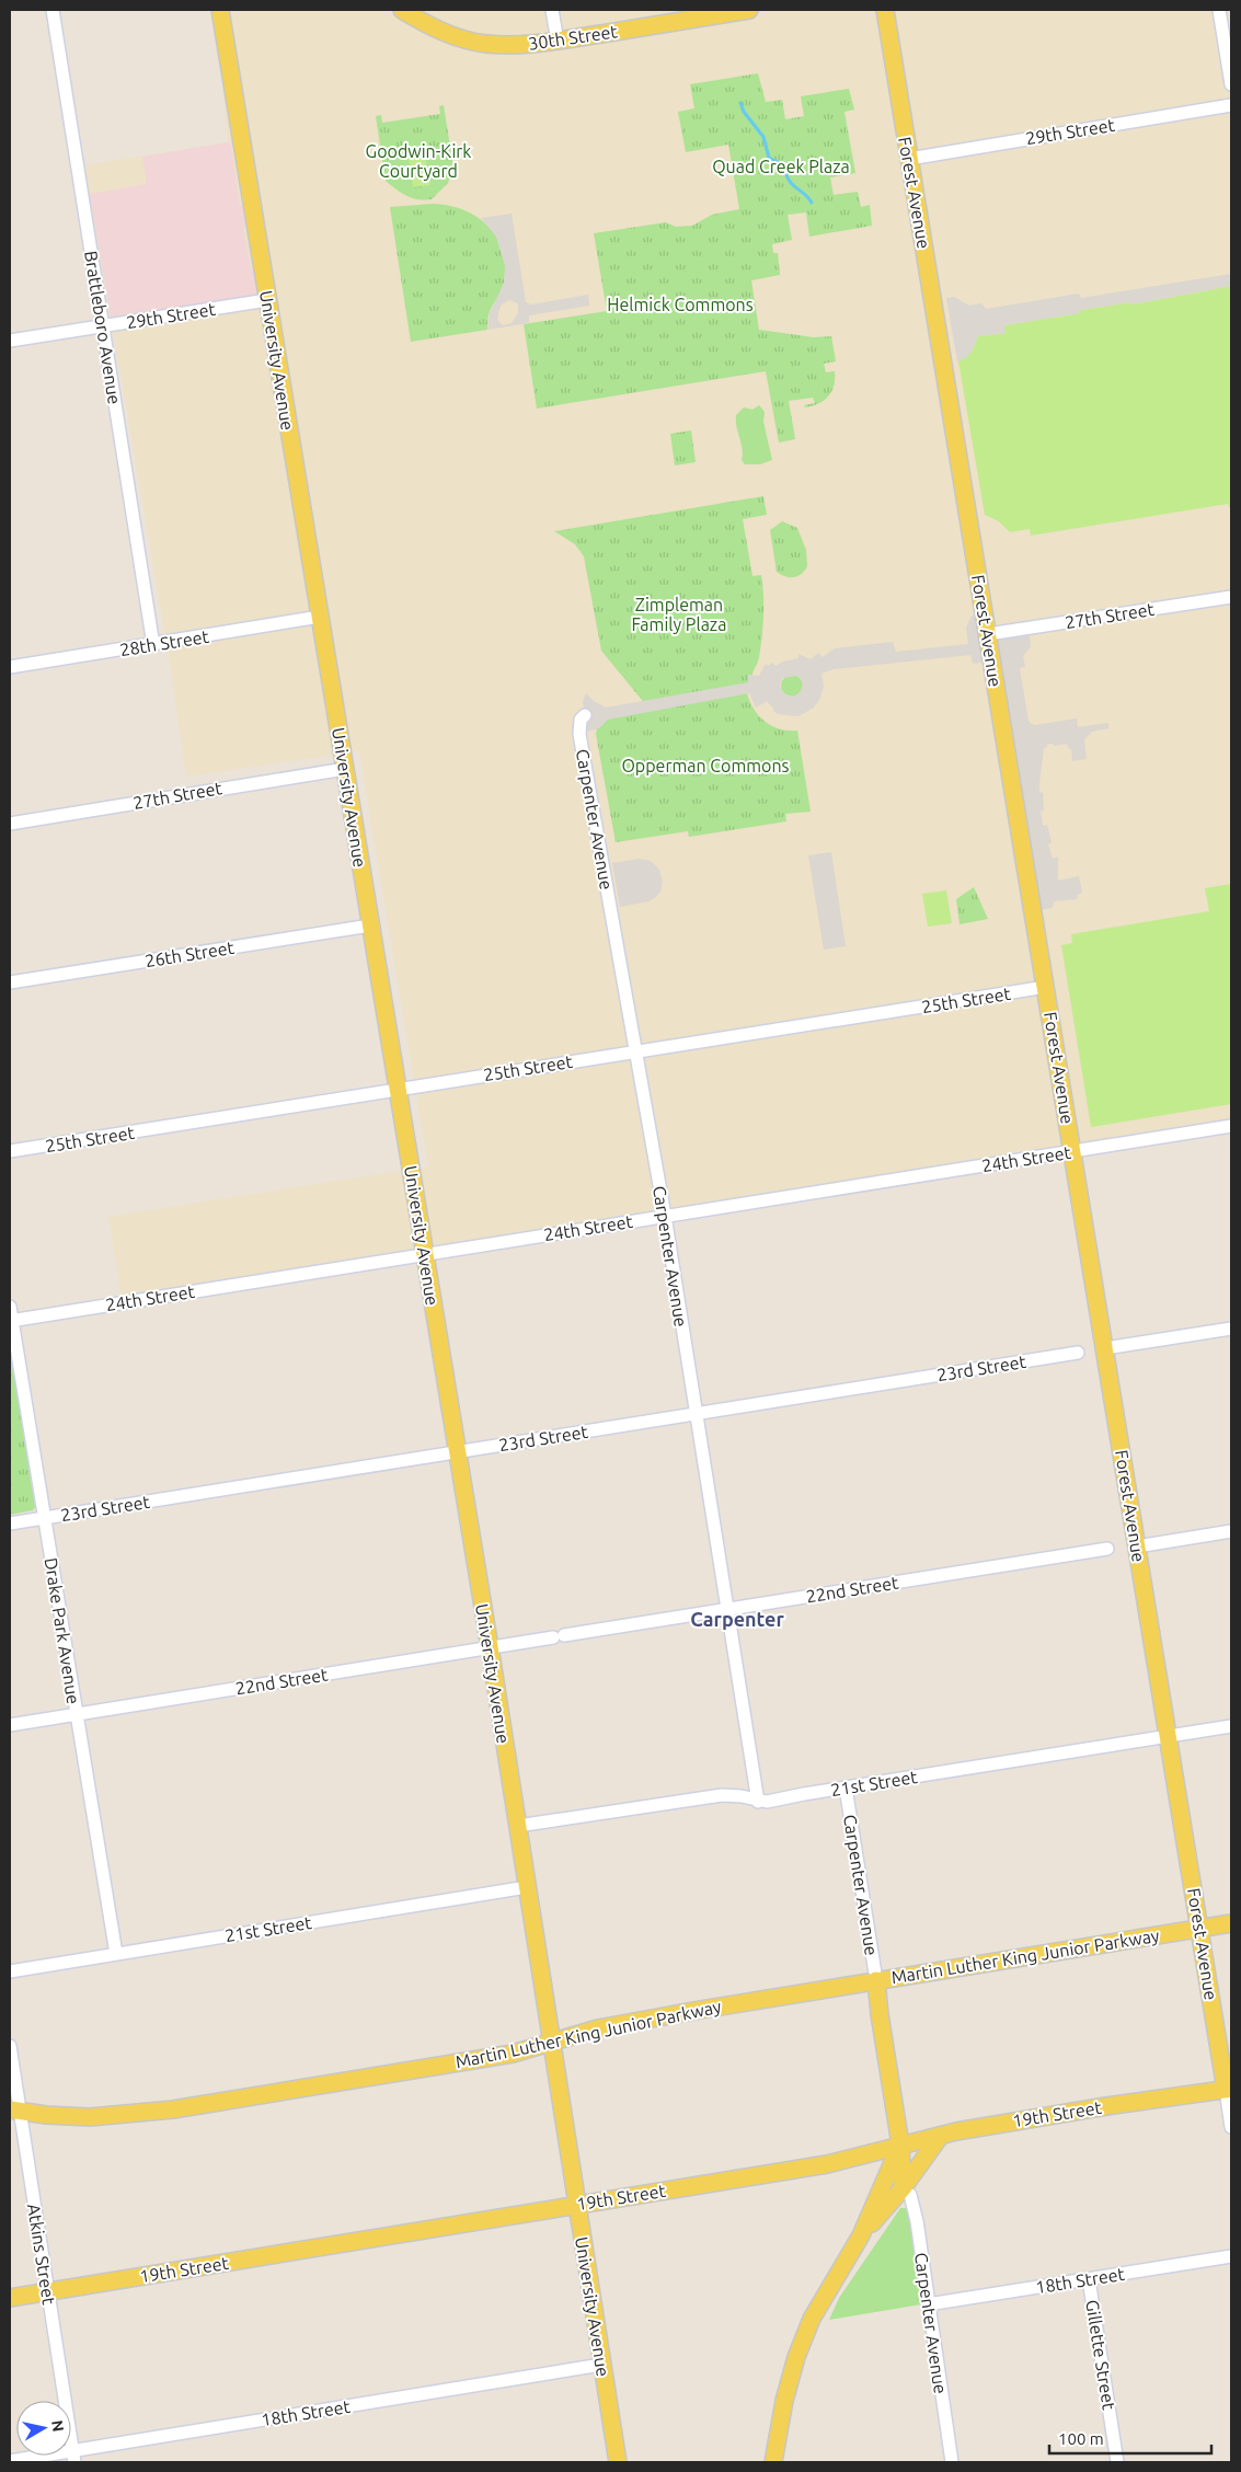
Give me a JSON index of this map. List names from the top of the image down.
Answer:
{
  "streets": {
    "main road": [
      "30th Street",
      "Forest Avenue",
      "University Avenue",
      "Carpenter Avenue",
      "Martin Luther King Junior Parkway",
      "19th Street"
    ],
    "street": [
      "29th Street",
      "Brattleboro Avenue",
      "27th Street",
      "28th Street",
      "26th Street",
      "25th Street",
      "24th Street",
      "23rd Street",
      "22nd Street",
      "Drake Park Avenue",
      "21st Street",
      "Atkins Street",
      "18th Street",
      "Gillette Street"
    ]
  },
  "crossings": [
    ["29th Street", "Forest Avenue"],
    ["29th Street", "Brattleboro Avenue"],
    ["29th Street", "University Avenue"],
    ["Forest Avenue", "27th Street"],
    ["Forest Avenue", "25th Street"],
    ["Forest Avenue", "24th Street"],
    ["Forest Avenue", "21st Street"],
    ["Forest Avenue", "Martin Luther King Junior Parkway"],
    ["Forest Avenue", "19th Street"],
    ["Brattleboro Avenue", "28th Street"],
    ["University Avenue", "27th Street"],
    ["University Avenue", "28th Street"],
    ["University Avenue", "26th Street"],
    ["University Avenue", "25th Street"],
    ["University Avenue", "24th Street"],
    ["University Avenue", "23rd Street"],
    ["University Avenue", "22nd Street"],
    ["University Avenue", "21st Street"],
    ["University Avenue", "Martin Luther King Junior Parkway"],
    ["University Avenue", "19th Street"],
    ["University Avenue", "18th Street"],
    ["Carpenter Avenue", "25th Street"],
    ["Carpenter Avenue", "24th Street"],
    ["Carpenter Avenue", "23rd Street"],
    ["Carpenter Avenue", "22nd Street"],
    ["Carpenter Avenue", "21st Street"],
    ["Carpenter Avenue", "Martin Luther King Junior Parkway"],
    ["Carpenter Avenue", "19th Street"],
    ["Carpenter Avenue", "18th Street"],
    ["24th Street", "Drake Park Avenue"],
    ["23rd Street", "Drake Park Avenue"],
    ["22nd Street", "Drake Park Avenue"],
    ["Drake Park Avenue", "21st Street"],
    ["Martin Luther King Junior Parkway", "Atkins Street"],
    ["19th Street", "Atkins Street"],
    ["Atkins Street", "18th Street"],
    ["18th Street", "Gillette Street"]
  ],
  "districts": ["Carpenter"],
  "parks": [
    "Goodwin-Kirk Courtyard",
    "Quad Creek Plaza",
    "Helmick Commons",
    "Zimpleman Family Plaza",
    "Opperman Commons"
  ],
  "scale_bar": "100 m",
  "north": "right"
}
